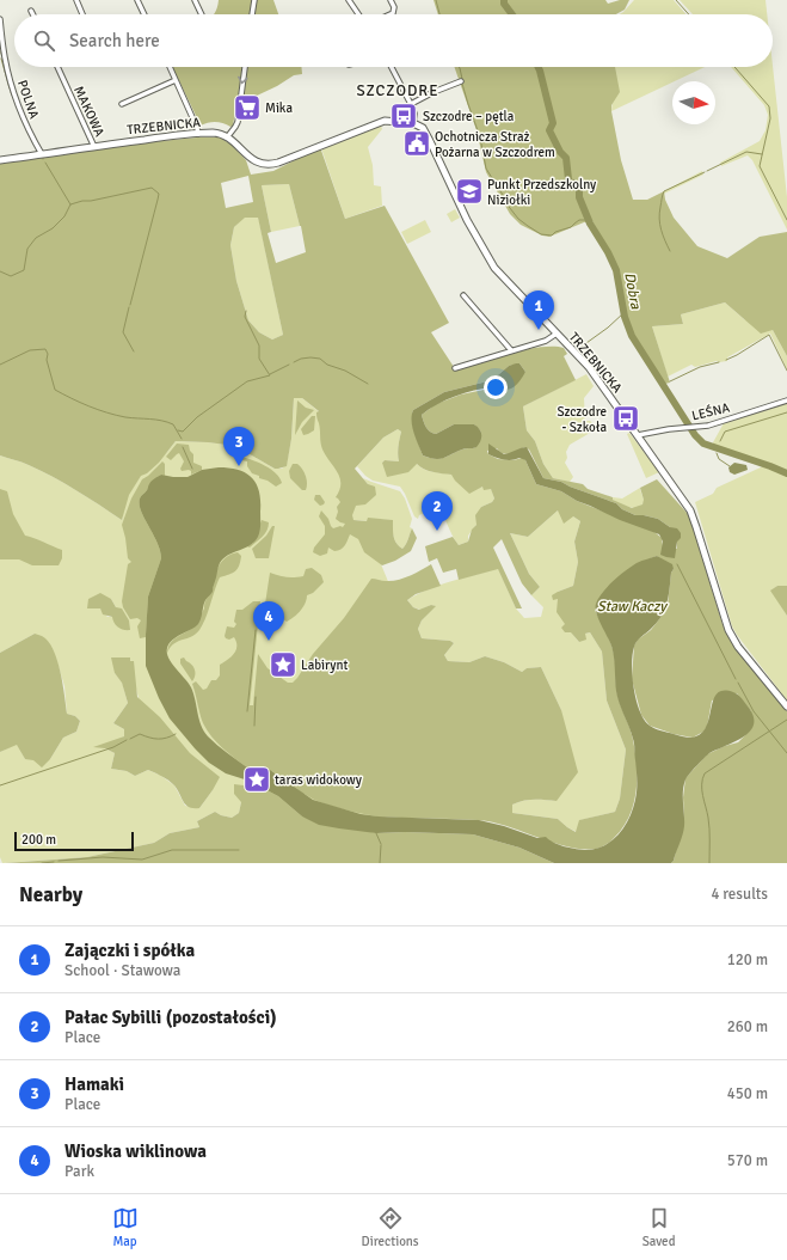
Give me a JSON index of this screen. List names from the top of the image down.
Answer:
{
  "streets": {
    "street": [
      "POLNA",
      "MAKOWA",
      "TRZEBNICKA",
      "LEŚNA"
    ]
  },
  "crossings": [
    ["POLNA", "TRZEBNICKA"],
    ["MAKOWA", "TRZEBNICKA"],
    ["TRZEBNICKA", "LEŚNA"]
  ],
  "districts": ["SZCZODRE"],
  "water": ["Dobra", "Staw Kaczy"],
  "places": {
    "supermarket": ["Mika"],
    "bus stop": ["Szczodre – pętla", "Szczodre - Szkoła"],
    "public building": ["Ochotnicza Straż Pożarna w Szczodrem"],
    "school or university": ["Punkt Przedszkolny Niziołki"],
    "place": ["Labirynt", "taras widokowy"]
  },
  "scale_bar": "200 m",
  "north": "right",
  "page": {
    "search": "Search here",
    "pins": [
      "1",
      "3",
      "2",
      "4"
    ],
    "scale": "200 m",
    "heading": ["Nearby", "4 results"],
    "list": [
      {
        "mark": "1",
        "name": "Zajączki i spółka",
        "note": "School · Stawowa",
        "value": "120 m"
      },
      {
        "mark": "2",
        "name": "Pałac Sybilli (pozostałości)",
        "note": "Place",
        "value": "260 m"
      },
      {
        "mark": "3",
        "name": "Hamaki",
        "note": "Place",
        "value": "450 m"
      },
      {
        "mark": "4",
        "name": "Wioska wiklinowa",
        "note": "Park",
        "value": "570 m"
      }
    ],
    "nav": ["Map", "Directions", "Saved"]
  }
}
